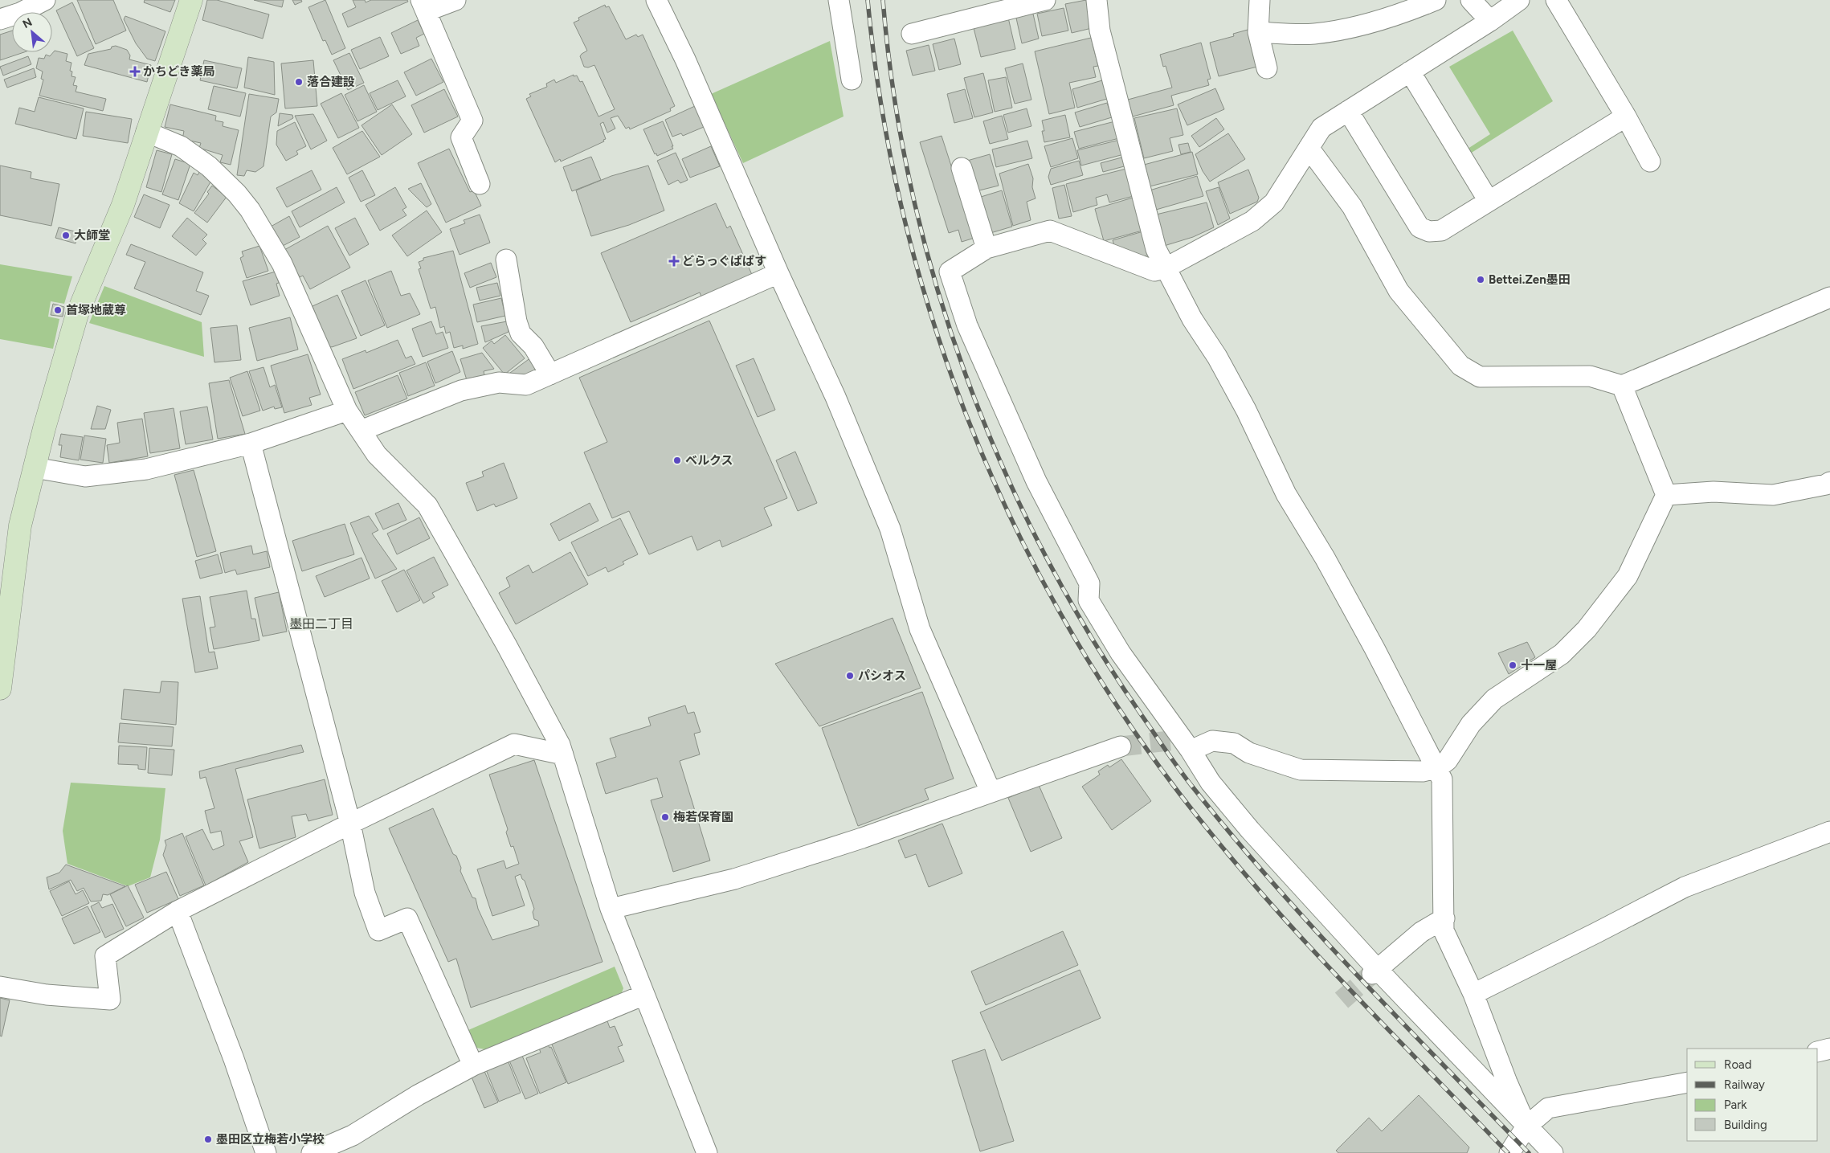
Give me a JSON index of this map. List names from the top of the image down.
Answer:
{
  "districts": ["墨田二丁目"],
  "places": {
    "health": ["かちどき薬局", "どらっぐぱぱす"],
    "other": [
      "落合建設",
      "大師堂",
      "Bettei.Zen墨田",
      "首塚地蔵尊",
      "ベルクス",
      "十一屋",
      "パシオス",
      "梅若保育園",
      "墨田区立梅若小学校"
    ]
  },
  "legend": [
    "Road",
    "Railway",
    "Park",
    "Building"
  ],
  "north": "top left"
}
